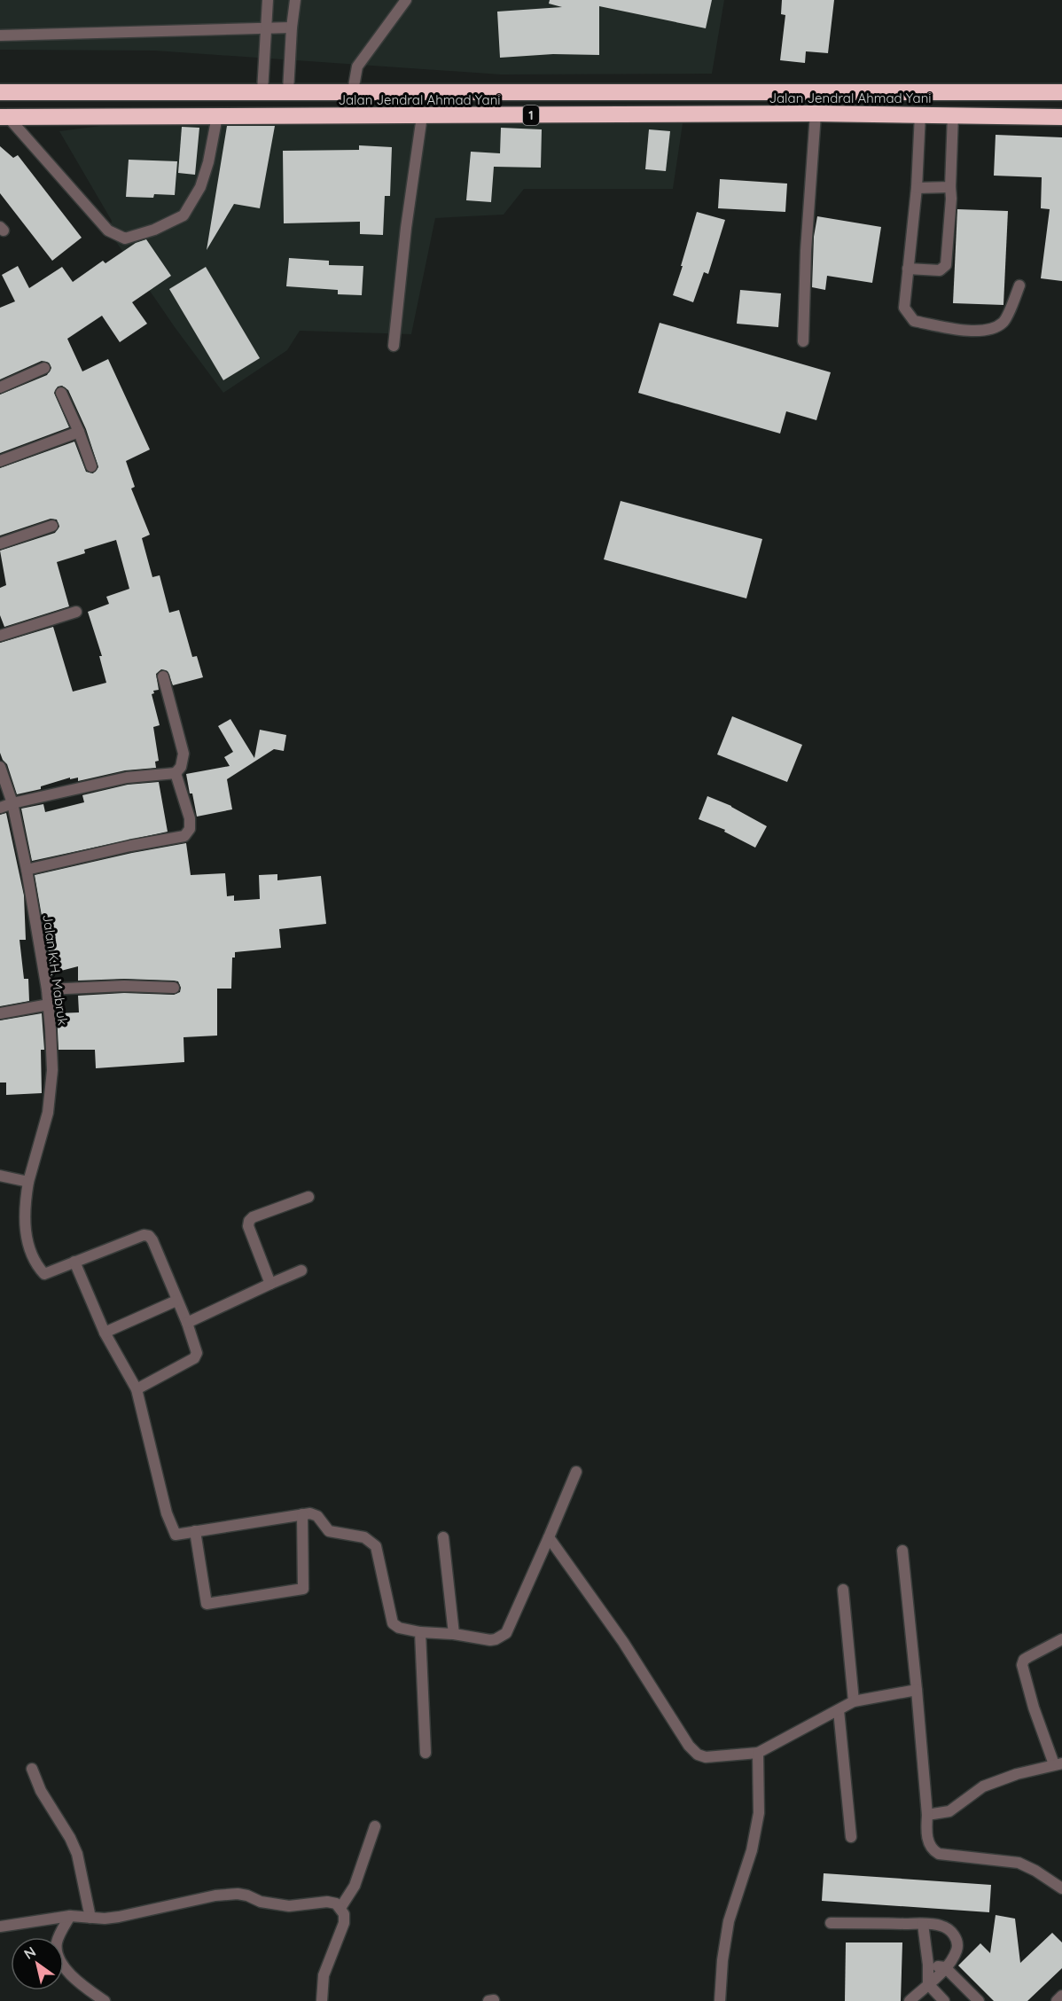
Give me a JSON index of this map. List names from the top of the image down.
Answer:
{
  "streets": {
    "highway": ["Jalan Jendral Ahmad Yani", "1"],
    "street": ["Jalan K.H. Mabruk"]
  },
  "north": "top left"
}
